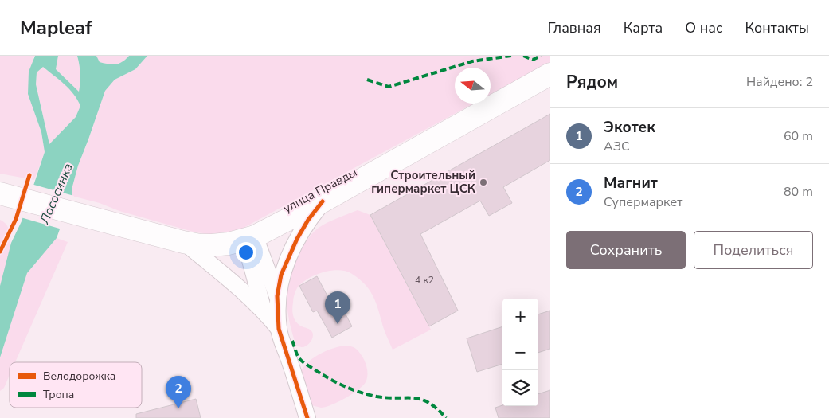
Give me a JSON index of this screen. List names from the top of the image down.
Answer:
{
  "streets": {
    "main road": ["улица Правды"]
  },
  "water": ["Лососинка"],
  "places": ["Строительный гипермаркет ЦСК"],
  "house_numbers": ["4 к2"],
  "legend": ["Велодорожка", "Тропа"],
  "north": "left",
  "page": {
    "header": "Mapleaf",
    "nav": [
      "Главная",
      "Карта",
      "О нас",
      "Контакты"
    ],
    "heading": ["Рядом", "Найдено: 2"],
    "list": [
      {
        "mark": "1",
        "name": "Экотек",
        "note": "АЗС",
        "value": "60 m"
      },
      {
        "mark": "2",
        "name": "Магнит",
        "note": "Супермаркет",
        "value": "80 m"
      }
    ],
    "buttons": ["Сохранить", "Поделиться"],
    "pins": ["1", "2"],
    "map_buttons": ["+", "−"]
  }
}
